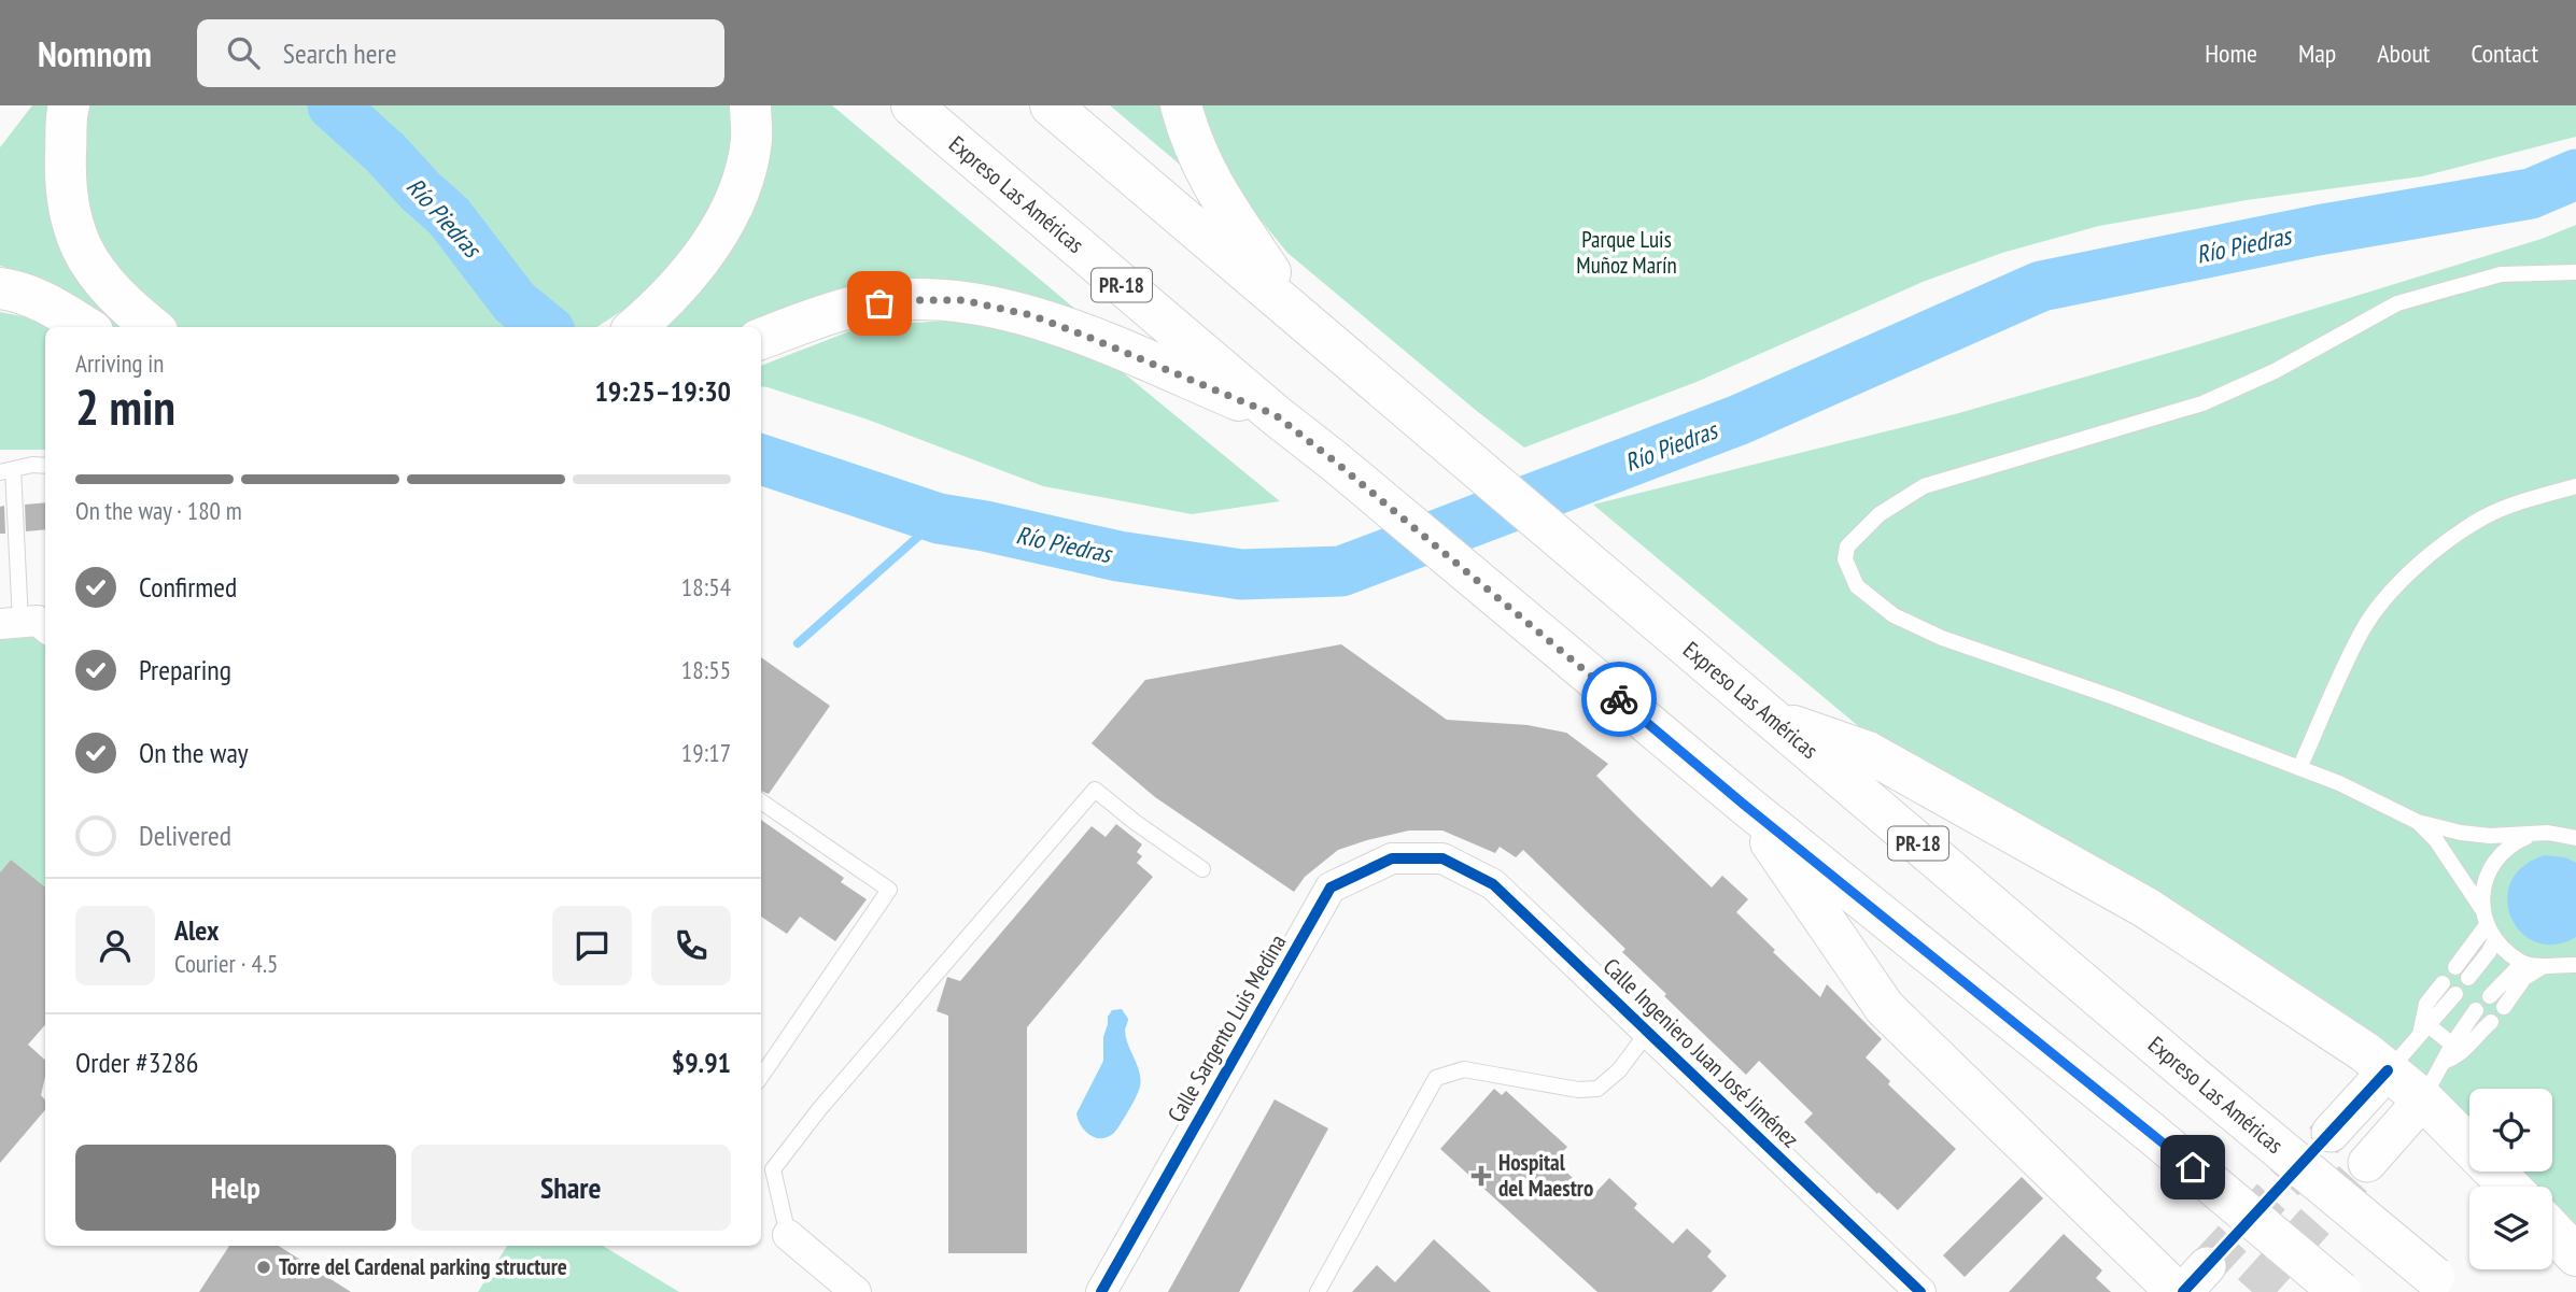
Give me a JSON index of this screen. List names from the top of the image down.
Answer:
{
  "streets": {
    "highway": ["Expreso Las Américas", "PR-18"],
    "street": ["Calle Sargento Luis Medina", "Calle Ingeniero Juan José Jiménez"]
  },
  "crossings": [
    ["Calle Sargento Luis Medina", "Calle Ingeniero Juan José Jiménez"]
  ],
  "water": ["Río Piedras"],
  "parks": ["Parque Luis Muñoz Marín"],
  "places": {
    "health": ["Hospital del Maestro"],
    "other": ["Torre del Cardenal parking structure"]
  },
  "page": {
    "header": "Nomnom",
    "search": "Search here",
    "nav": [
      "Home",
      "Map",
      "About",
      "Contact"
    ],
    "heading": ["2 min", "Arriving in", "19:25–19:30"],
    "panel": [
      "Alex",
      "Courier · 4.5",
      "Order #3286",
      "$9.91"
    ],
    "bar": "On the way · 180 m",
    "list": [
      ["Confirmed", "18:54"],
      ["Preparing", "18:55"],
      ["On the way", "19:17"],
      "Delivered"
    ],
    "buttons": ["Help", "Share"]
  }
}
